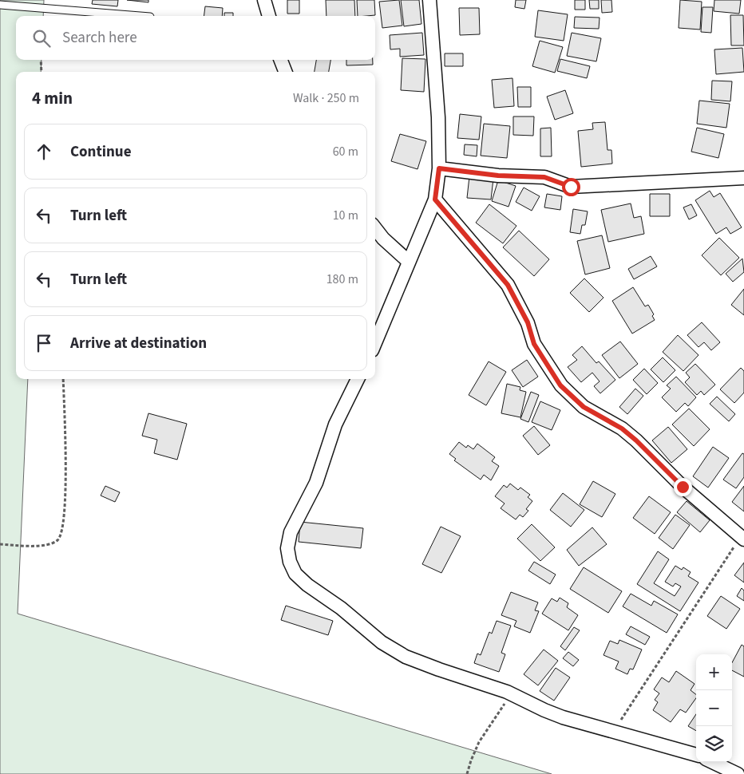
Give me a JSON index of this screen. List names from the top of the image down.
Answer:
{
  "page": {
    "search": "Search here",
    "heading": ["4 min", "Walk · 250 m"],
    "list": [
      ["Continue", "60 m"],
      ["Turn left", "10 m"],
      ["Turn left", "180 m"],
      "Arrive at destination"
    ],
    "map_buttons": ["+", "−"]
  }
}
